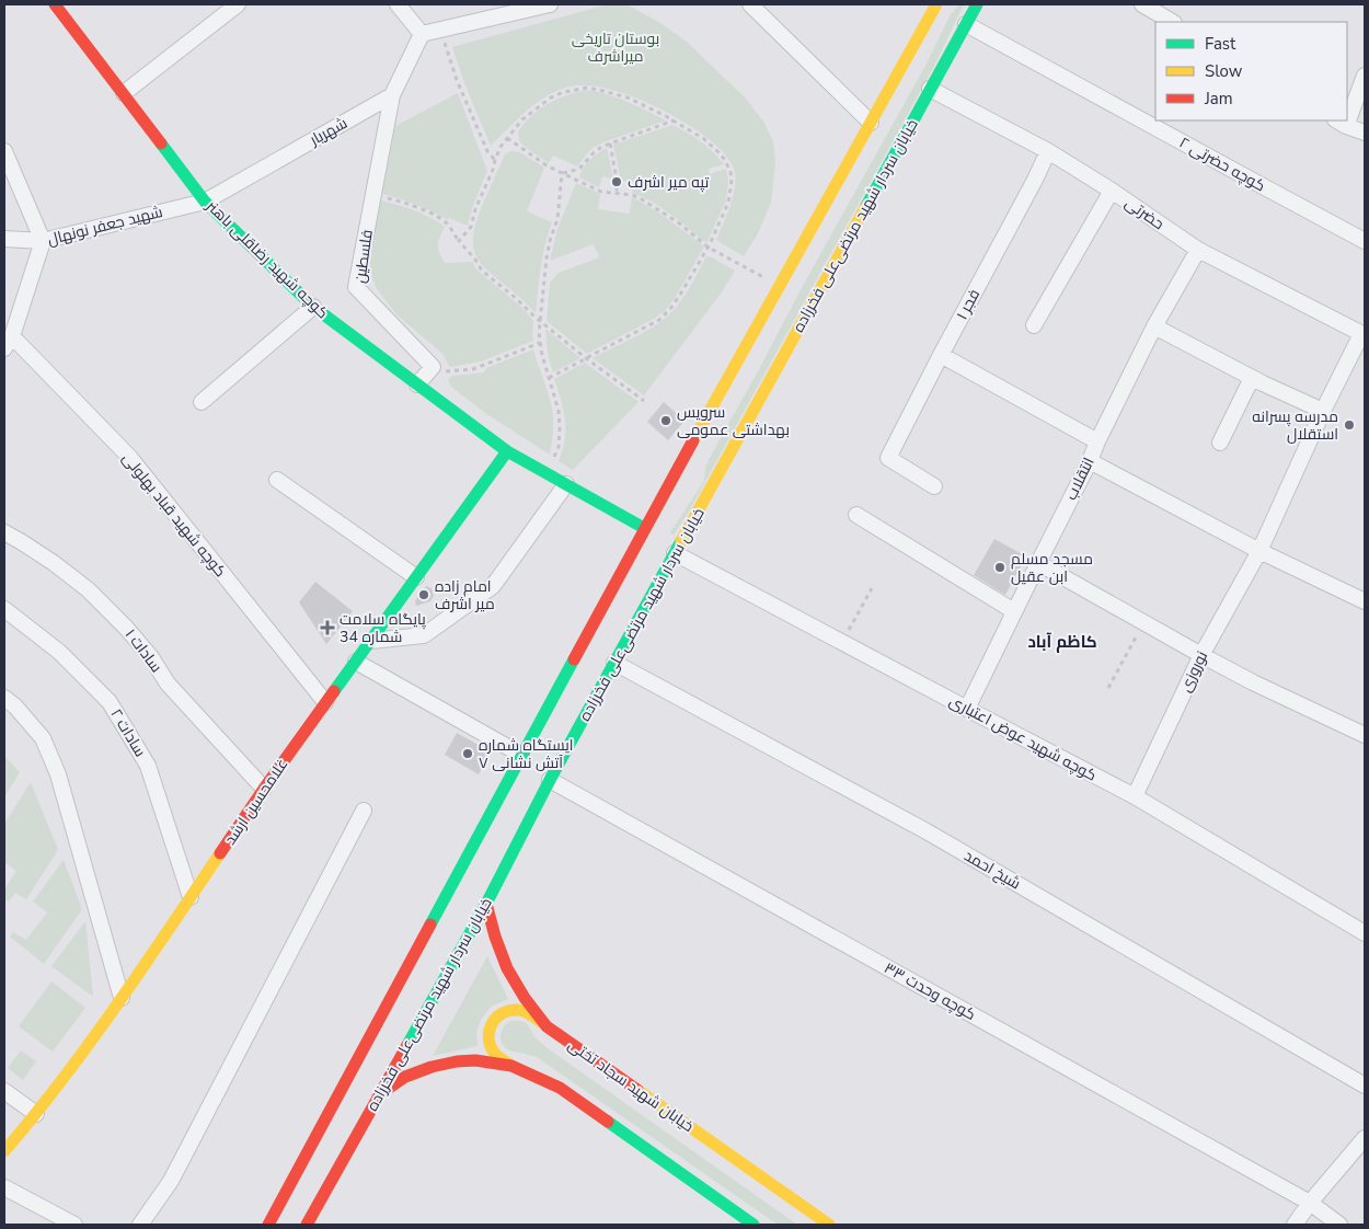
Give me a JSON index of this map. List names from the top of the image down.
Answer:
{
  "streets": {
    "main road": [
      "خیابان سردار شهید مرتضی‌علی فخرزاده",
      "کوچه شهید رضاقلی باهنر",
      "غلامحسین ارشد",
      "خیابان شهید سجاد تختی"
    ],
    "street": [
      "شهریار",
      "کوچه حضرتی ۲",
      "حضرتی",
      "شهید جعفر نونهال",
      "فلسطین",
      "فجر ۱",
      "انتقلاب",
      "کوچه شهید قباد بهلولی",
      "سادات ۱",
      "نوروزی",
      "سادات ۲",
      "کوچه شهید عوض اعتباری",
      "شیخ احمد",
      "کوچه وحدت ۳۳"
    ]
  },
  "crossings": [
    ["شهریار", "شهید جعفر نونهال"],
    ["شهریار", "فلسطین"],
    ["شهریار", "کوچه شهید رضاقلی باهنر"],
    ["کوچه حضرتی ۲", "خیابان سردار شهید مرتضی‌علی فخرزاده"],
    ["حضرتی", "خیابان سردار شهید مرتضی‌علی فخرزاده"],
    ["حضرتی", "فجر ۱"],
    ["حضرتی", "انتقلاب"],
    ["حضرتی", "نوروزی"],
    ["شهید جعفر نونهال", "کوچه شهید رضاقلی باهنر"],
    ["خیابان سردار شهید مرتضی‌علی فخرزاده", "کوچه شهید عوض اعتباری"],
    ["خیابان سردار شهید مرتضی‌علی فخرزاده", "شیخ احمد"],
    ["خیابان سردار شهید مرتضی‌علی فخرزاده", "کوچه وحدت ۳۳"],
    ["خیابان سردار شهید مرتضی‌علی فخرزاده", "خیابان شهید سجاد تختی"],
    ["کوچه شهید رضاقلی باهنر", "غلامحسین ارشد"],
    ["انتقلاب", "کوچه شهید عوض اعتباری"],
    ["کوچه شهید قباد بهلولی", "غلامحسین ارشد"],
    ["سادات ۱", "غلامحسین ارشد"],
    ["نوروزی", "کوچه شهید عوض اعتباری"],
    ["سادات ۲", "غلامحسین ارشد"]
  ],
  "districts": ["کاظم آباد"],
  "parks": ["بوستان تاریخی میراشرف"],
  "places": {
    "other": [
      "تپه میر اشرف",
      "سرویس بهداشتی عمومی",
      "مدرسه پسرانه استقلال",
      "مسجد مسلم ابن عقیل",
      "امام زاده میر اشرف",
      "ایستگاه شماره ۷ آتش نشانی"
    ],
    "health": ["پایگاه سلامت شماره 34"]
  },
  "legend": ["Fast", "Slow", "Jam"]
}
